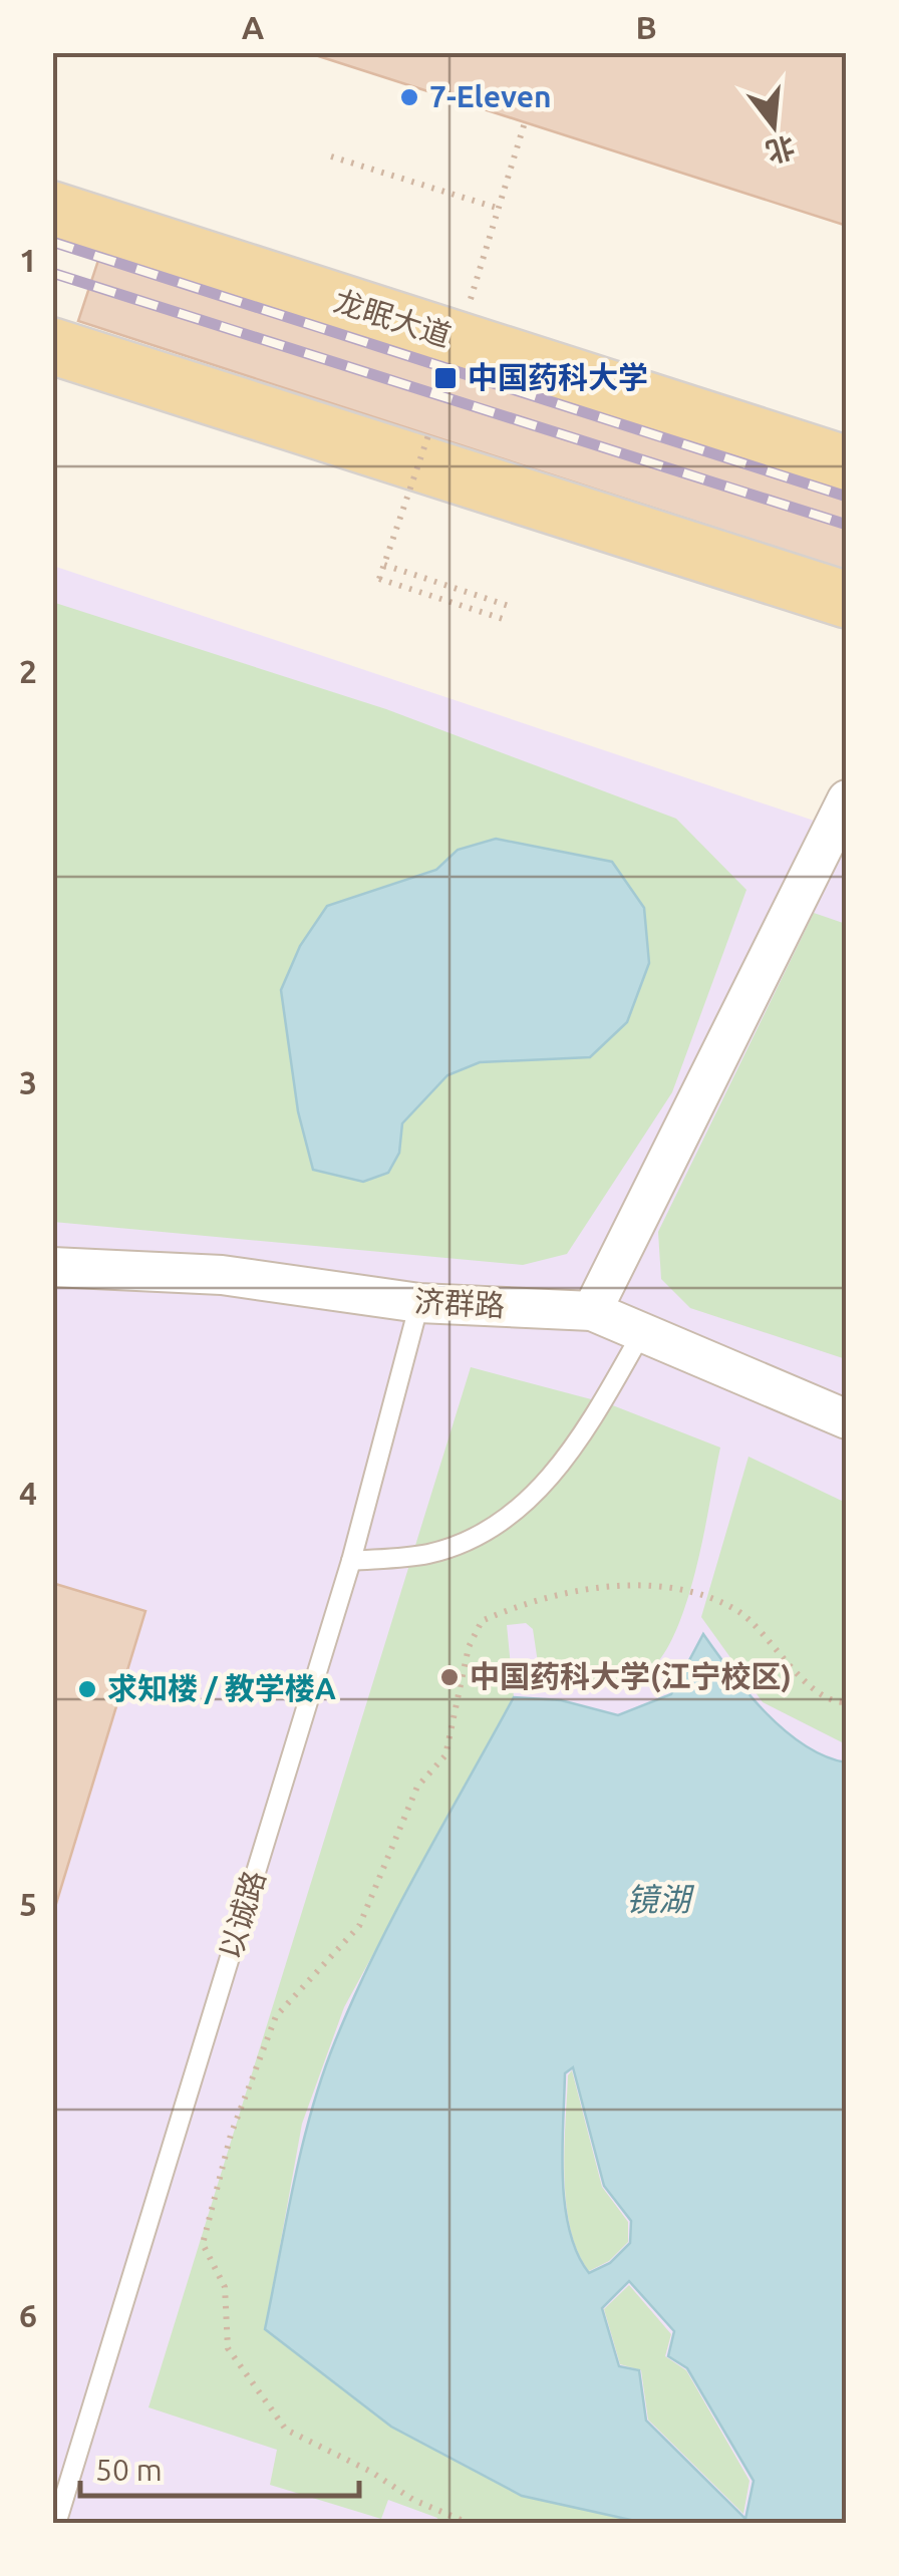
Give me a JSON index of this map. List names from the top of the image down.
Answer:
{
  "streets": {
    "main road": ["龙眠大道"],
    "street": ["济群路"],
    "lane": ["以诚路"]
  },
  "crossings": [
    ["济群路", "以诚路"]
  ],
  "water": ["镜湖"],
  "places": {
    "other": ["7-Eleven", "中国药科大学(江宁校区)", "求知楼 / 教学楼A"],
    "transit": ["中国药科大学"]
  },
  "scale_bar": "50 m",
  "north": "bottom",
  "grid": {
    "columns": ["A", "B"],
    "rows": [
      "1",
      "2",
      "3",
      "4",
      "5",
      "6"
    ]
  }
}
